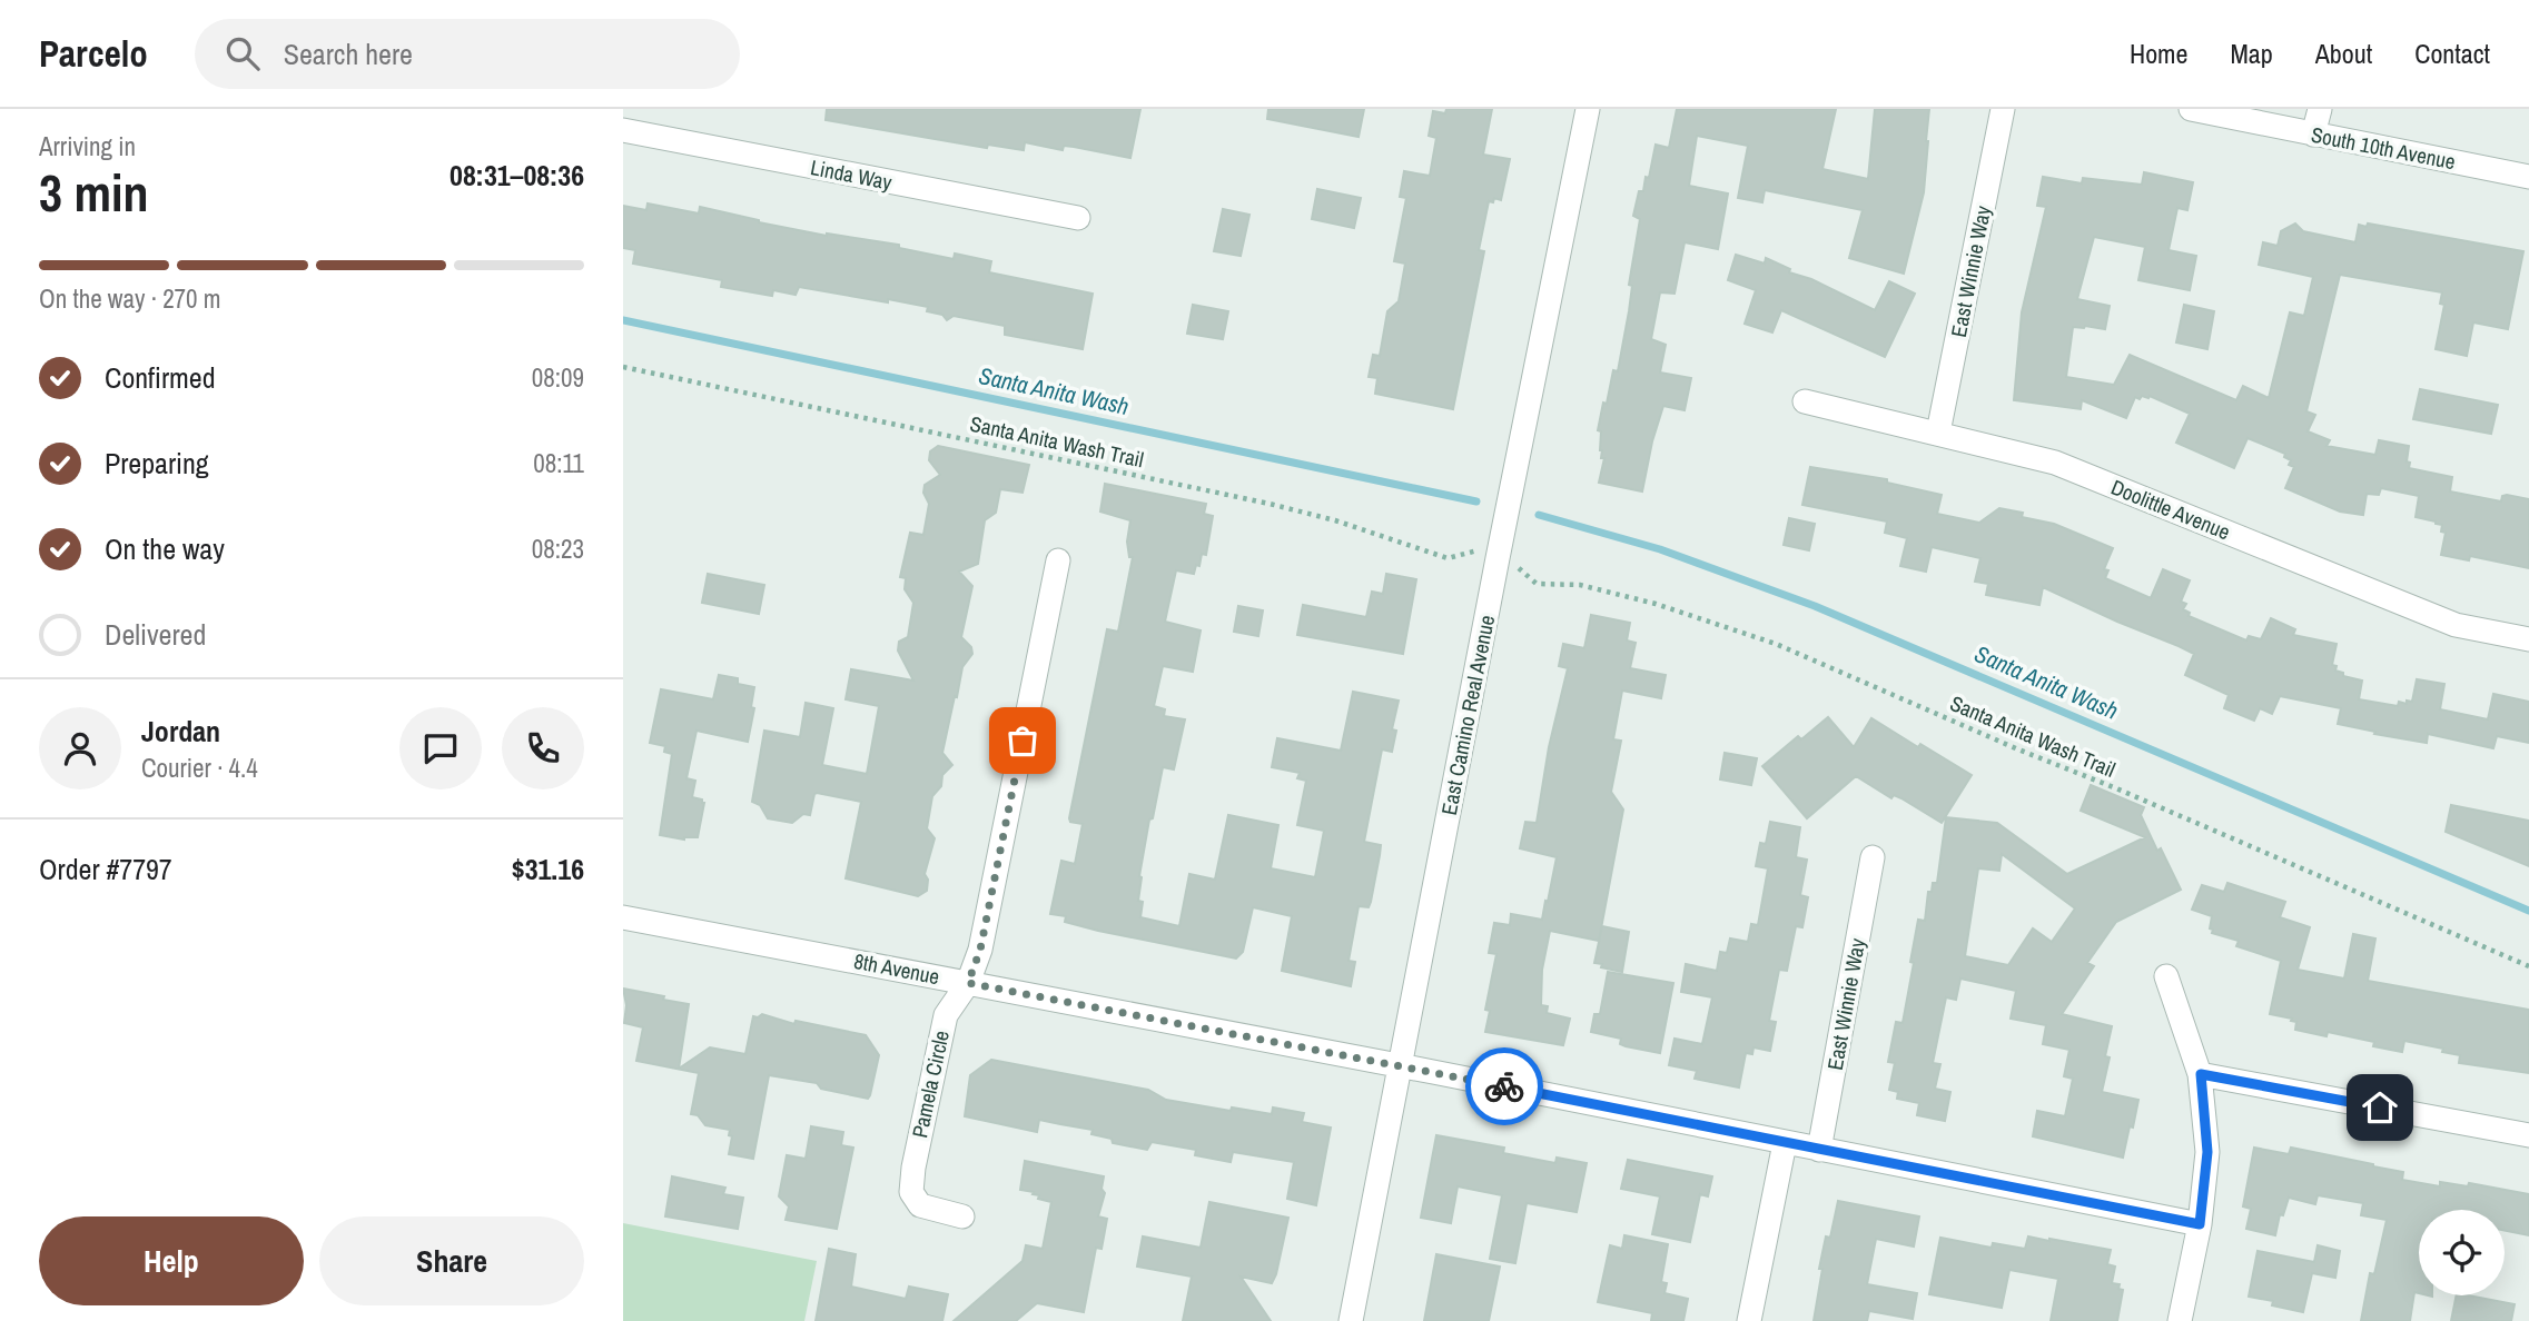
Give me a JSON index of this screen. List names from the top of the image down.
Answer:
{
  "streets": {
    "street": [
      "South 10th Avenue",
      "Linda Way",
      "East Winnie Way",
      "Doolittle Avenue",
      "East Camino Real Avenue",
      "8th Avenue",
      "Pamela Circle"
    ],
    "path": ["Santa Anita Wash Trail"]
  },
  "crossings": [
    ["East Winnie Way", "Doolittle Avenue"],
    ["East Winnie Way", "8th Avenue"],
    ["East Camino Real Avenue", "8th Avenue"],
    ["8th Avenue", "Pamela Circle"]
  ],
  "water": ["Santa Anita Wash"],
  "page": {
    "header": "Parcelo",
    "search": "Search here",
    "nav": [
      "Home",
      "Map",
      "About",
      "Contact"
    ],
    "heading": ["3 min", "Arriving in", "08:31–08:36"],
    "panel": [
      "Jordan",
      "Courier · 4.4",
      "Order #7797",
      "$31.16"
    ],
    "bar": "On the way · 270 m",
    "list": [
      ["Confirmed", "08:09"],
      ["Preparing", "08:11"],
      ["On the way", "08:23"],
      "Delivered"
    ],
    "buttons": ["Help", "Share"]
  }
}
